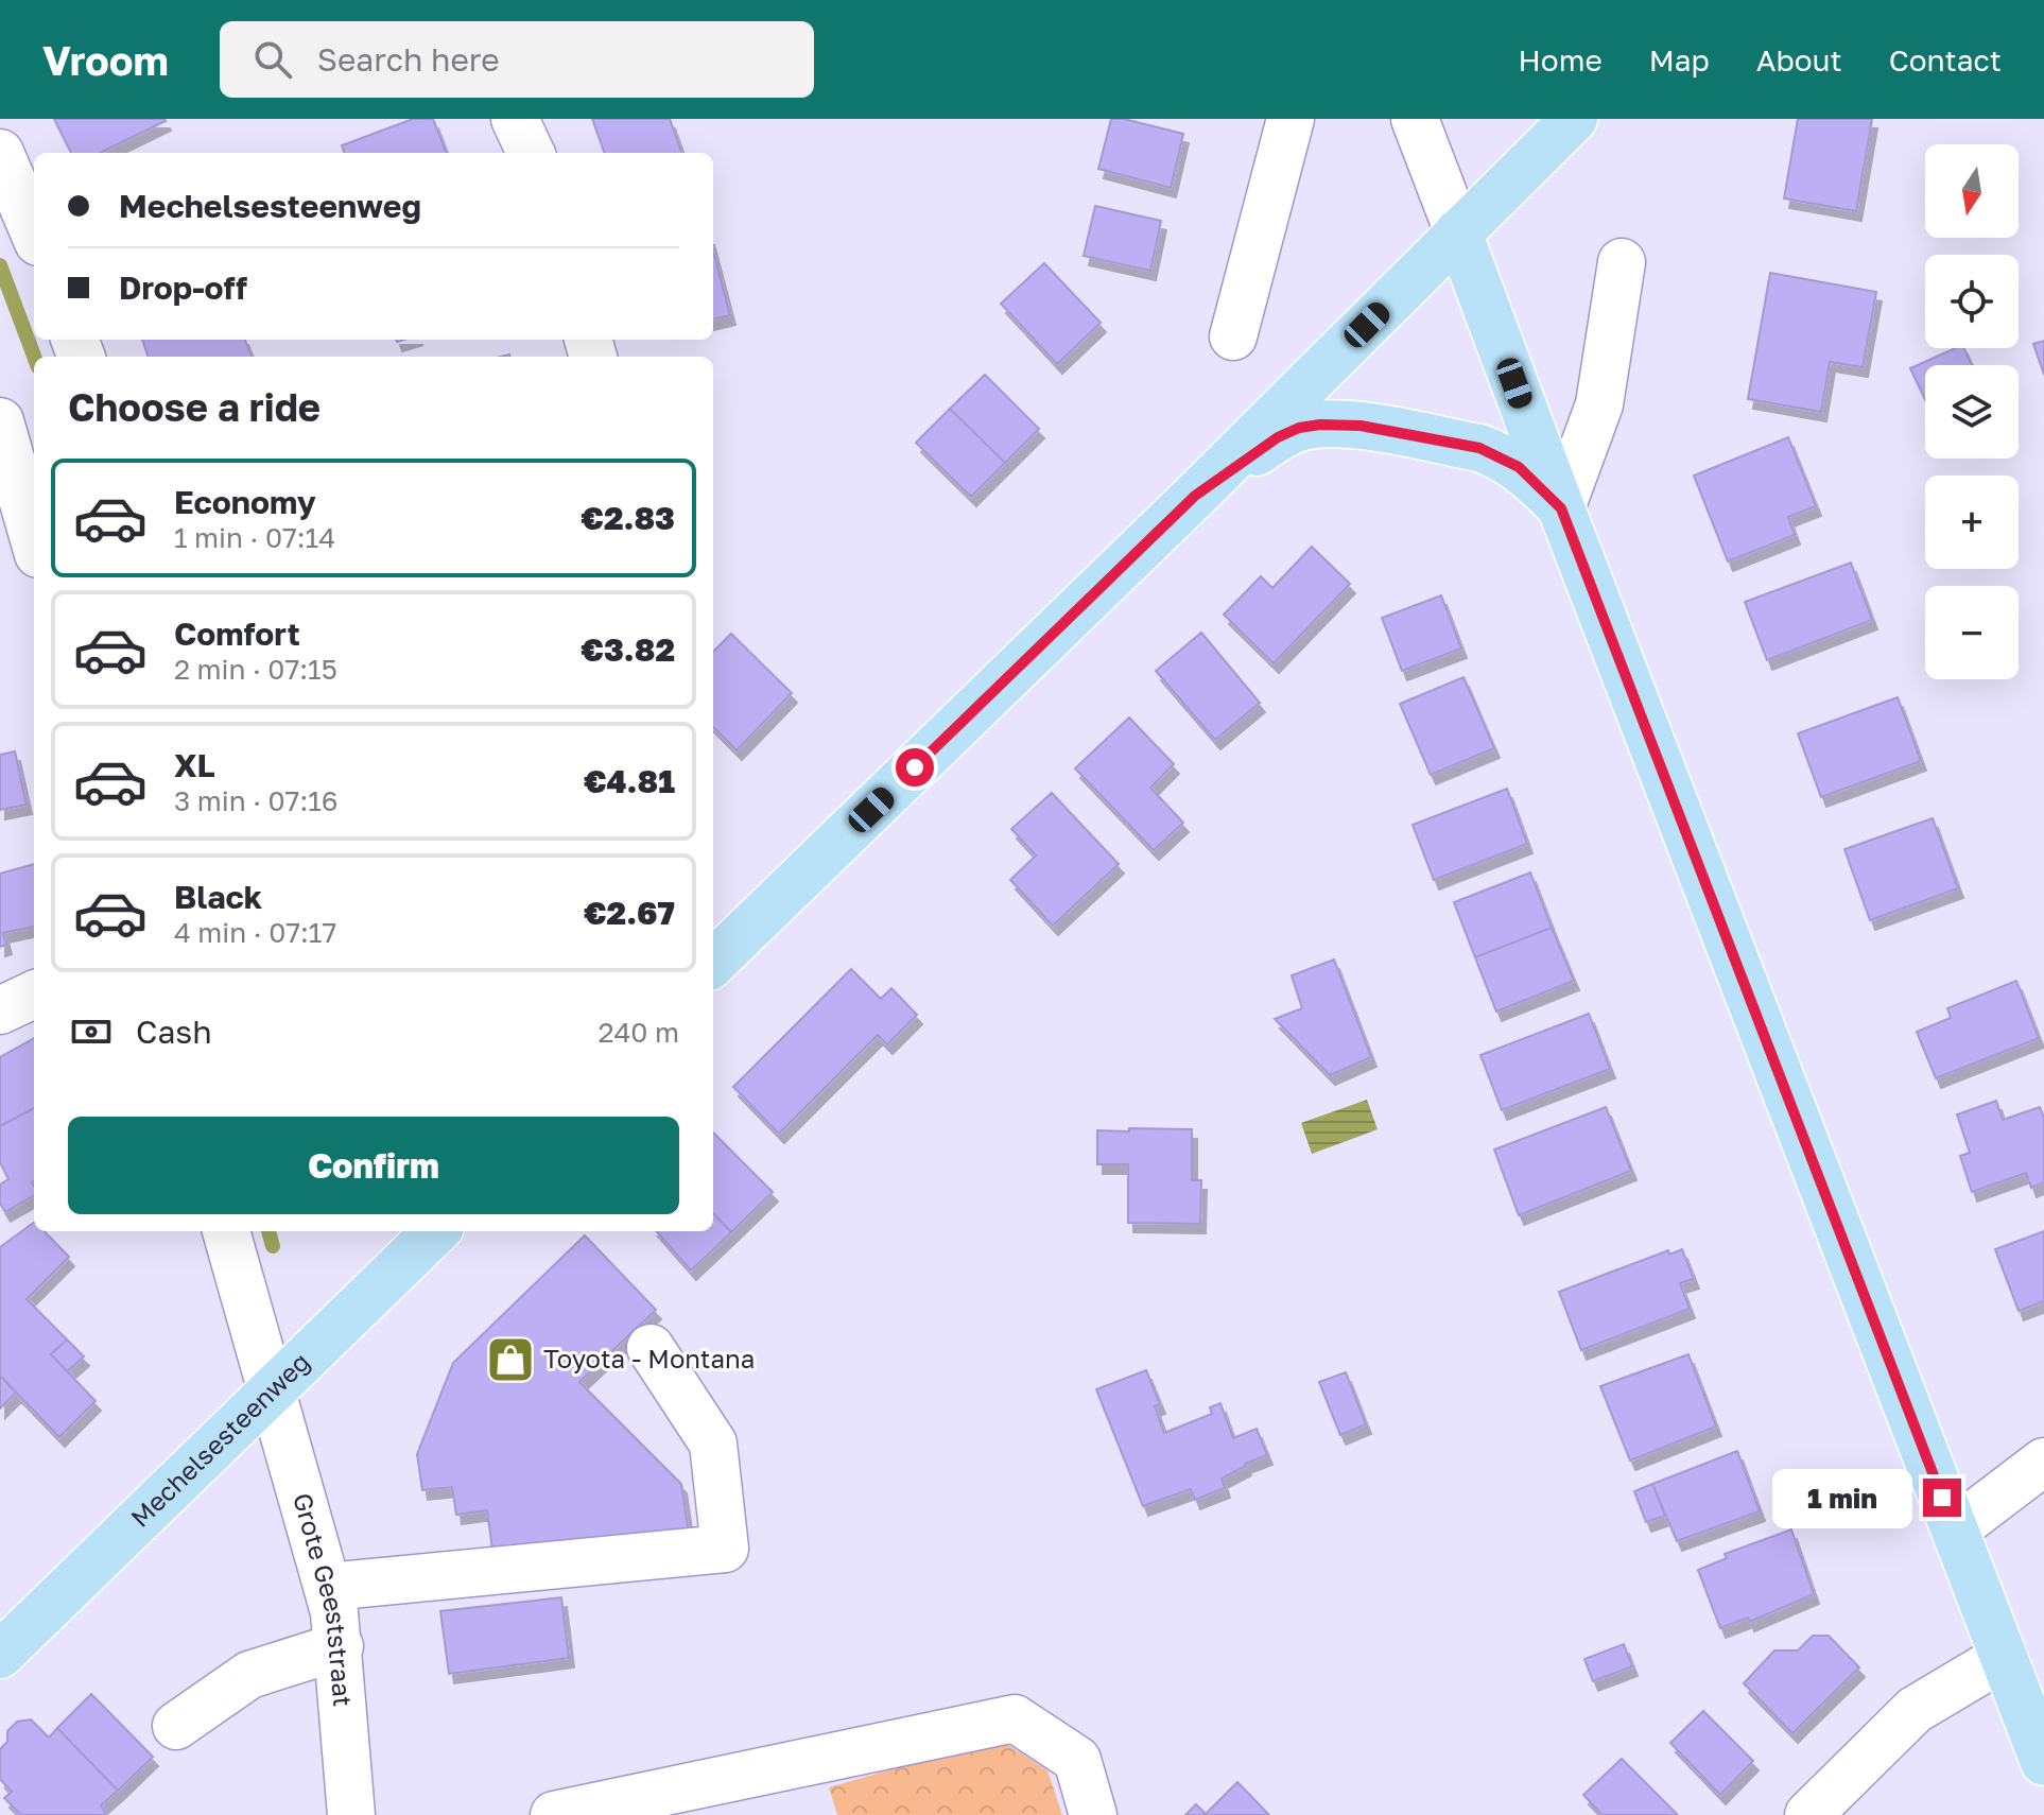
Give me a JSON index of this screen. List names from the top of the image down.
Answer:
{
  "streets": {
    "main road": ["Mechelsesteenweg"],
    "street": ["Grote Geeststraat"]
  },
  "crossings": [
    ["Mechelsesteenweg", "Grote Geeststraat"]
  ],
  "places": {
    "shop": ["Toyota - Montana"]
  },
  "north": "bottom",
  "page": {
    "header": "Vroom",
    "search": "Search here",
    "nav": [
      "Home",
      "Map",
      "About",
      "Contact"
    ],
    "map_buttons": ["+", "−"],
    "banner": ["Mechelsesteenweg", "Drop-off"],
    "heading": "Choose a ride",
    "list": [
      {
        "name": "Economy",
        "note": "1 min · 07:14",
        "value": "€2.83"
      },
      {
        "name": "Comfort",
        "note": "2 min · 07:15",
        "value": "€3.82"
      },
      {
        "name": "XL",
        "note": "3 min · 07:16",
        "value": "€4.81"
      },
      {
        "name": "Black",
        "note": "4 min · 07:17",
        "value": "€2.67"
      }
    ],
    "pay": ["Cash", "240 m"],
    "buttons": "Confirm",
    "bubble": "1 min"
  }
}
